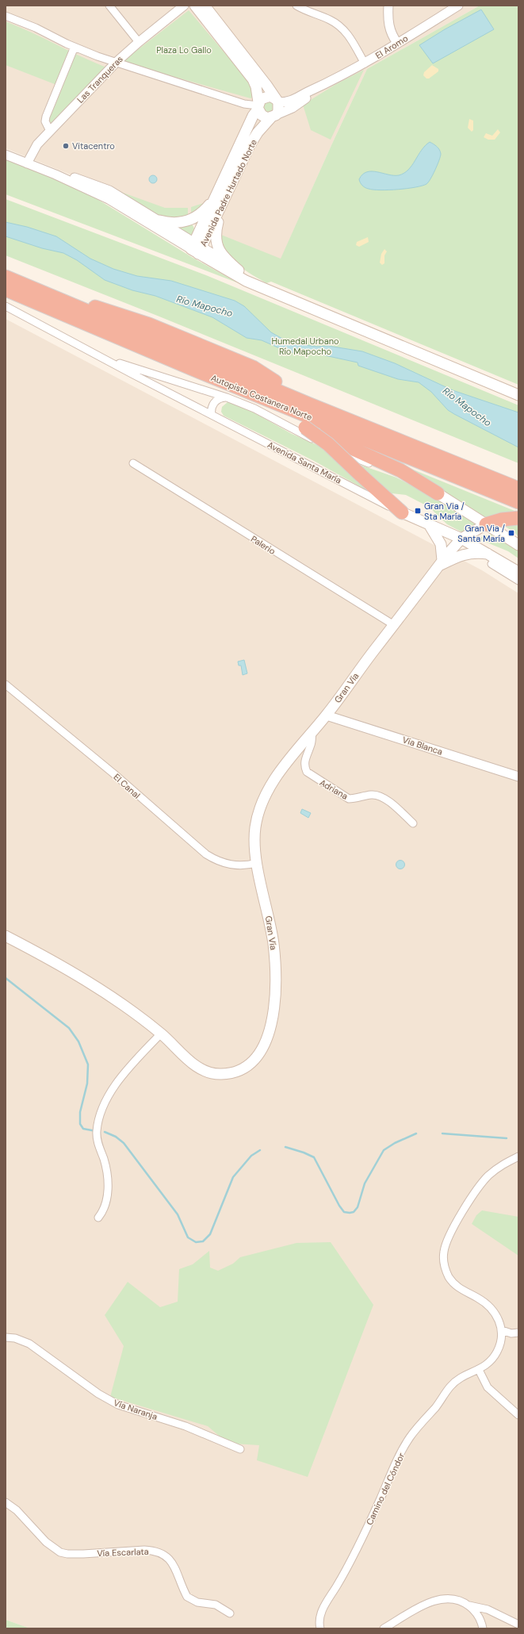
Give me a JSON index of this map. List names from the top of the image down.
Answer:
{
  "streets": {
    "highway": ["Autopista Costanera Norte"],
    "main road": ["Avenida Padre Hurtado Norte", "Avenida Santa María", "Gran Vía"],
    "street": [
      "El Aromo",
      "Las Tranqueras",
      "Palerio",
      "Vía Blanca",
      "El Canal",
      "Adriana",
      "Vía Naranja",
      "Camino del Cóndor",
      "Vía Escarlata"
    ]
  },
  "crossings": [
    ["El Aromo", "Avenida Padre Hurtado Norte"],
    ["Avenida Santa María", "Gran Vía"],
    ["Palerio", "Gran Vía"],
    ["Gran Vía", "Vía Blanca"],
    ["Gran Vía", "El Canal"],
    ["Gran Vía", "Adriana"]
  ],
  "water": ["Río Mapocho"],
  "parks": ["Plaza Lo Gallo", "Humedal Urbano Río Mapocho"],
  "places": {
    "other": ["Vitacentro"],
    "transit": ["Gran Via / Sta María", "Gran Via / Santa María"]
  }
}
